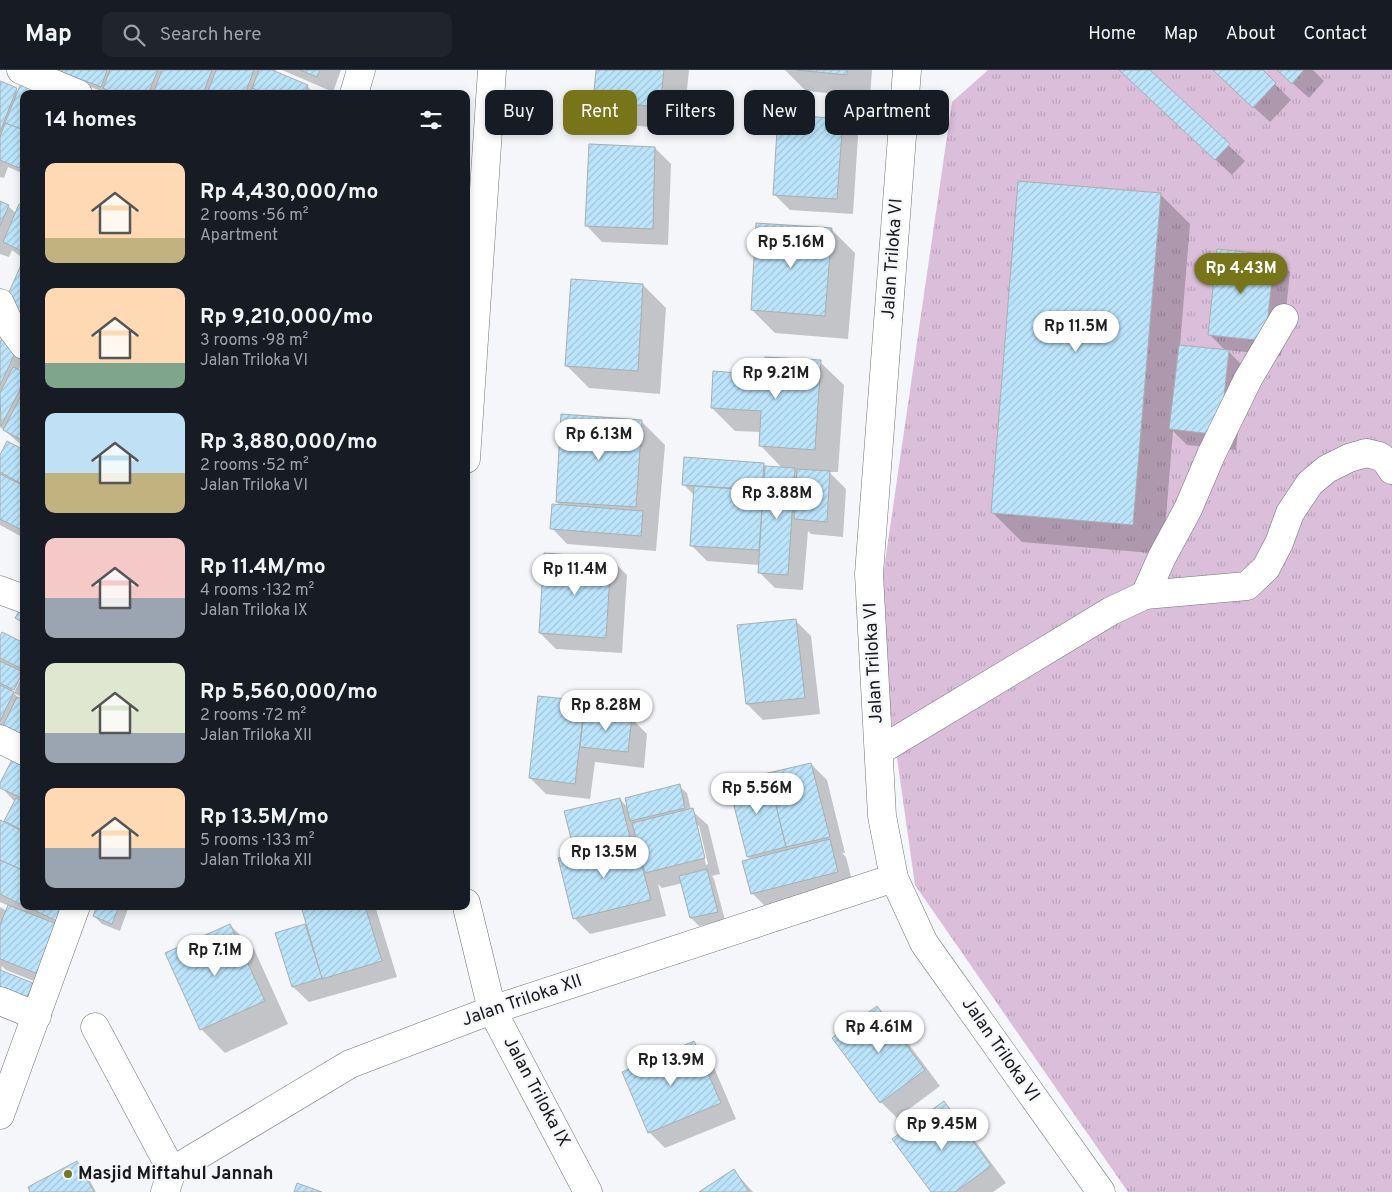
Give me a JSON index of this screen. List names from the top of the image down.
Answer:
{
  "streets": {
    "street": ["Jalan Triloka VI", "Jalan Triloka XII", "Jalan Triloka IX"]
  },
  "crossings": [
    ["Jalan Triloka VI", "Jalan Triloka XII"],
    ["Jalan Triloka XII", "Jalan Triloka IX"]
  ],
  "places": ["Masjid Miftahul Jannah"],
  "page": {
    "header": "Map",
    "search": "Search here",
    "nav": [
      "Home",
      "Map",
      "About",
      "Contact"
    ],
    "chip": [
      "Buy",
      "Rent",
      "Filters",
      "New",
      "Apartment"
    ],
    "heading": "14 homes",
    "list": [
      {
        "name": "Rp 4,430,000/mo",
        "note": "2 rooms · 56 m² · Apartment"
      },
      {
        "name": "Rp 9,210,000/mo",
        "note": "3 rooms · 98 m² · Jalan Triloka VI"
      },
      {
        "name": "Rp 3,880,000/mo",
        "note": "2 rooms · 52 m² · Jalan Triloka VI"
      },
      {
        "name": "Rp 11.4M/mo",
        "note": "4 rooms · 132 m² · Jalan Triloka IX"
      },
      {
        "name": "Rp 5,560,000/mo",
        "note": "2 rooms · 72 m² · Jalan Triloka XII"
      },
      {
        "name": "Rp 13.5M/mo",
        "note": "5 rooms · 133 m² · Jalan Triloka XII"
      }
    ],
    "price": [
      "Rp 5.16M",
      "Rp 4.43M",
      "Rp 11.5M",
      "Rp 9.21M",
      "Rp 6.13M",
      "Rp 3.88M",
      "Rp 11.4M",
      "Rp 8.28M",
      "Rp 5.56M",
      "Rp 13.5M",
      "Rp 7.1M",
      "Rp 4.61M",
      "Rp 13.9M",
      "Rp 9.45M"
    ]
  }
}
